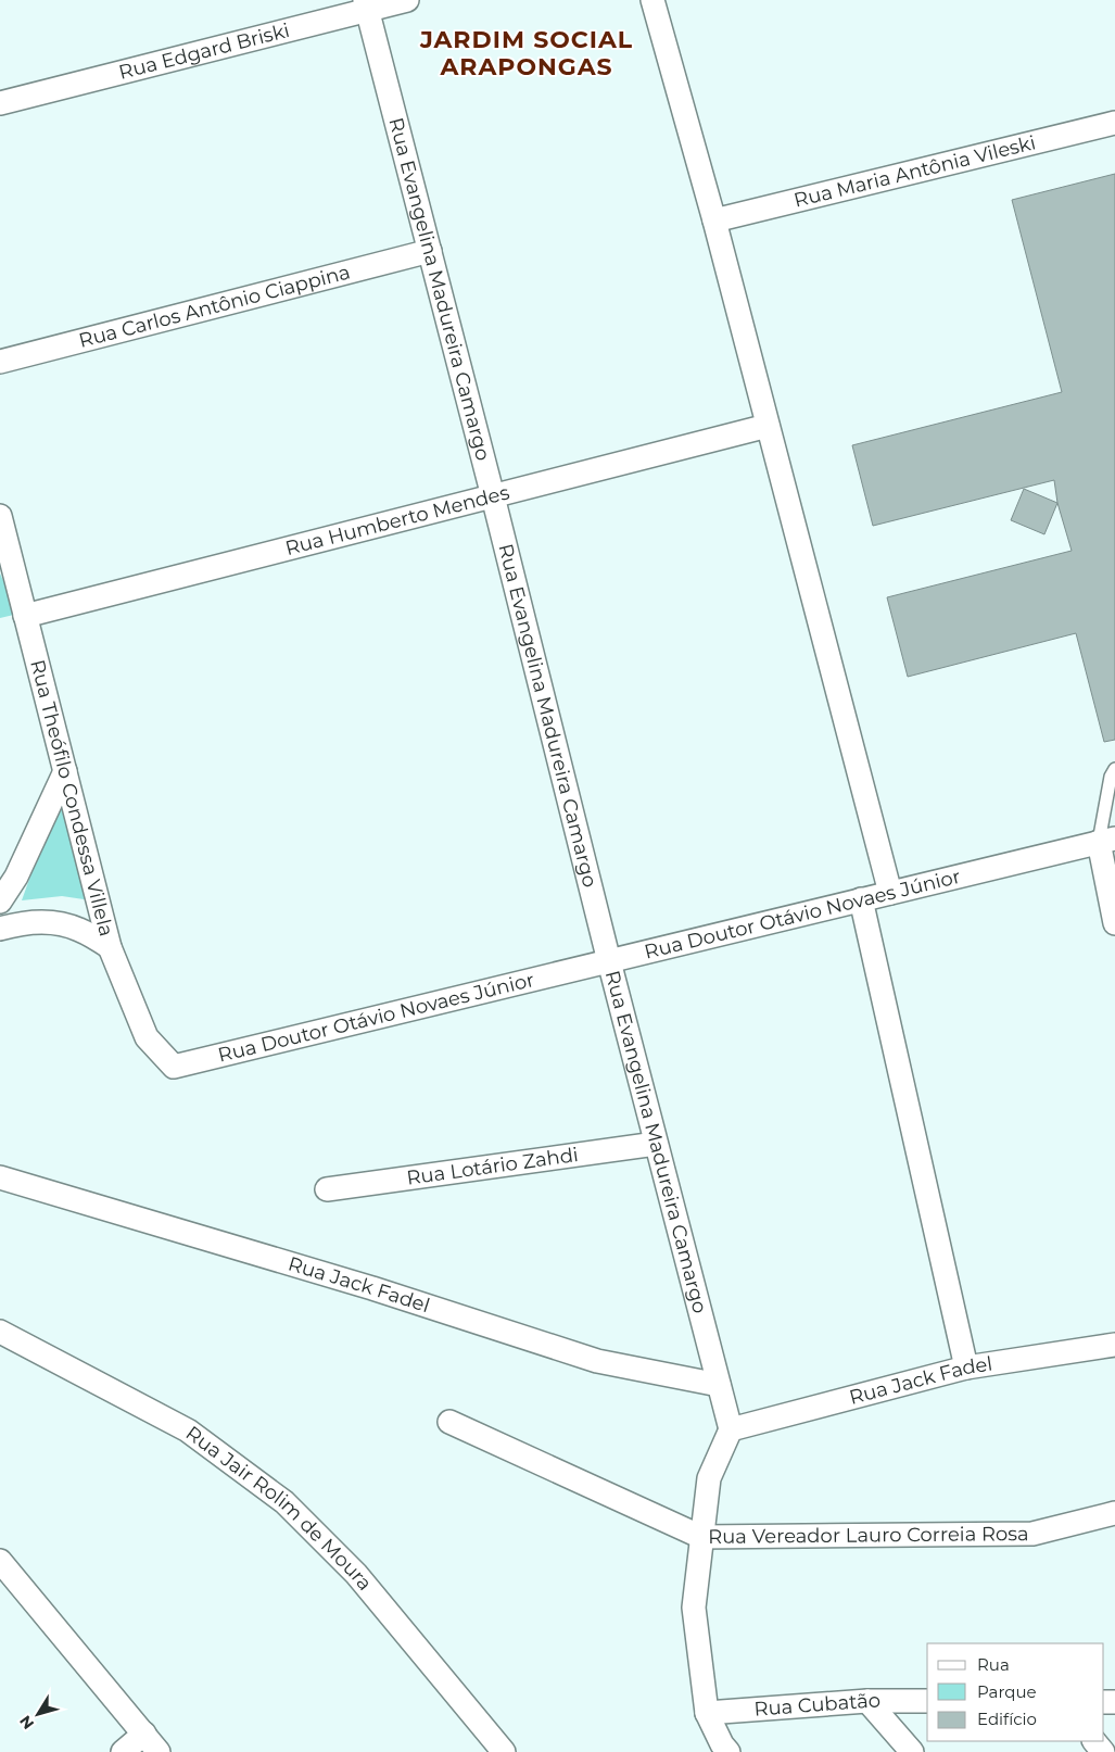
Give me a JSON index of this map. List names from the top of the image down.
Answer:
{
  "streets": {
    "street": [
      "Rua Edgard Briski",
      "Rua Maria Antônia Vileski",
      "Rua Evangelina Madureira Camargo",
      "Rua Carlos Antônio Ciappina",
      "Rua Humberto Mendes",
      "Rua Theófilo Condessa Villela",
      "Rua Doutor Otávio Novaes Júnior",
      "Rua Lotário Zahdi",
      "Rua Jack Fadel",
      "Rua Jair Rolim de Moura",
      "Rua Vereador Lauro Correia Rosa",
      "Rua Cubatão"
    ]
  },
  "crossings": [
    ["Rua Edgard Briski", "Rua Evangelina Madureira Camargo"],
    ["Rua Evangelina Madureira Camargo", "Rua Carlos Antônio Ciappina"],
    ["Rua Evangelina Madureira Camargo", "Rua Humberto Mendes"],
    ["Rua Evangelina Madureira Camargo", "Rua Doutor Otávio Novaes Júnior"],
    ["Rua Evangelina Madureira Camargo", "Rua Lotário Zahdi"],
    ["Rua Evangelina Madureira Camargo", "Rua Jack Fadel"],
    ["Rua Humberto Mendes", "Rua Theófilo Condessa Villela"],
    ["Rua Theófilo Condessa Villela", "Rua Doutor Otávio Novaes Júnior"]
  ],
  "districts": ["JARDIM SOCIAL ARAPONGAS"],
  "legend": ["Rua", "Parque", "Edifício"],
  "north": "bottom left"
}
